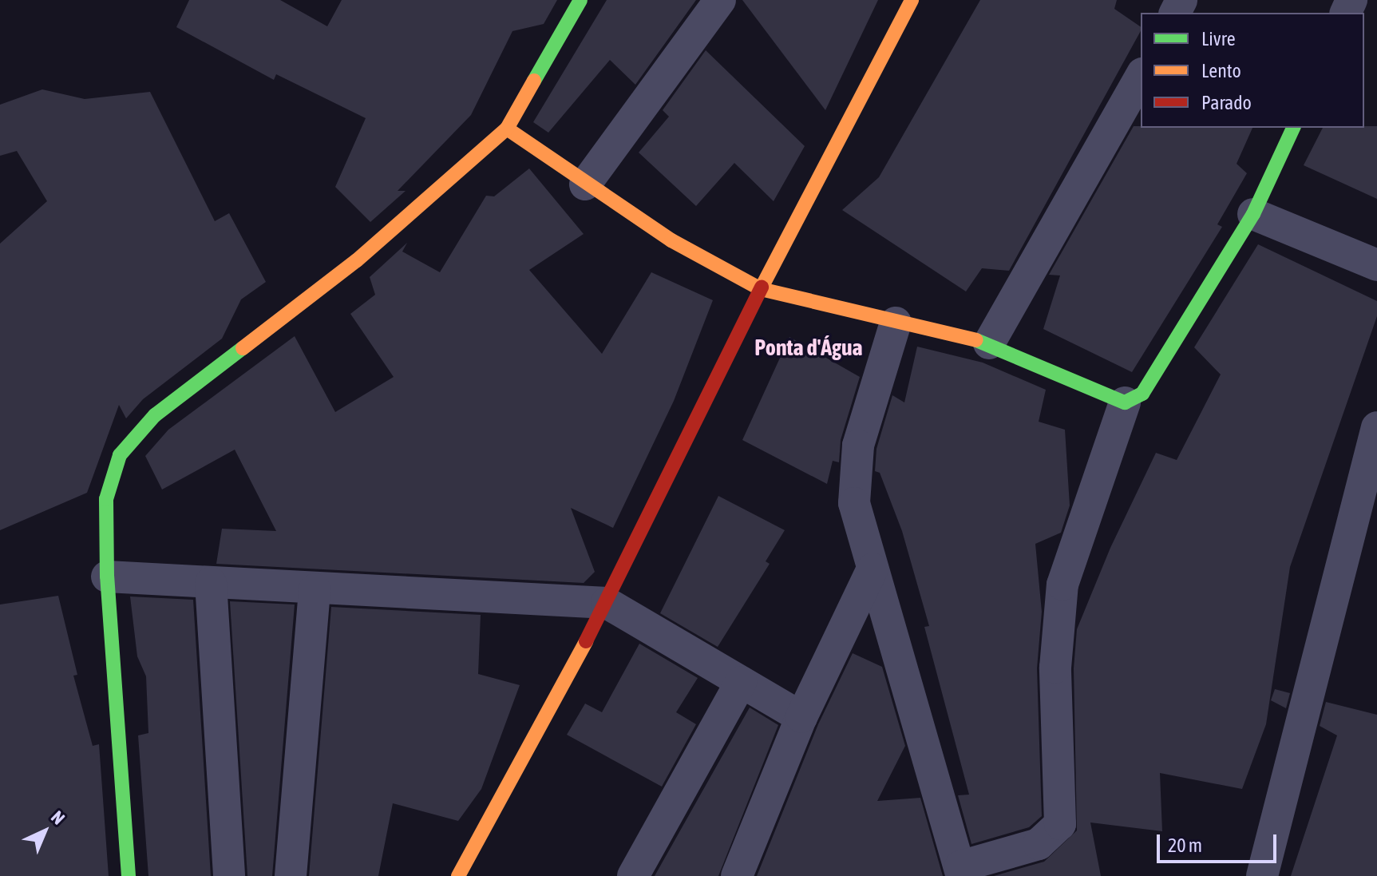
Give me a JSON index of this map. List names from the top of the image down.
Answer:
{
  "districts": ["Ponta d'Água"],
  "legend": ["Livre", "Lento", "Parado"],
  "scale_bar": "20 m",
  "north": "top right"
}
